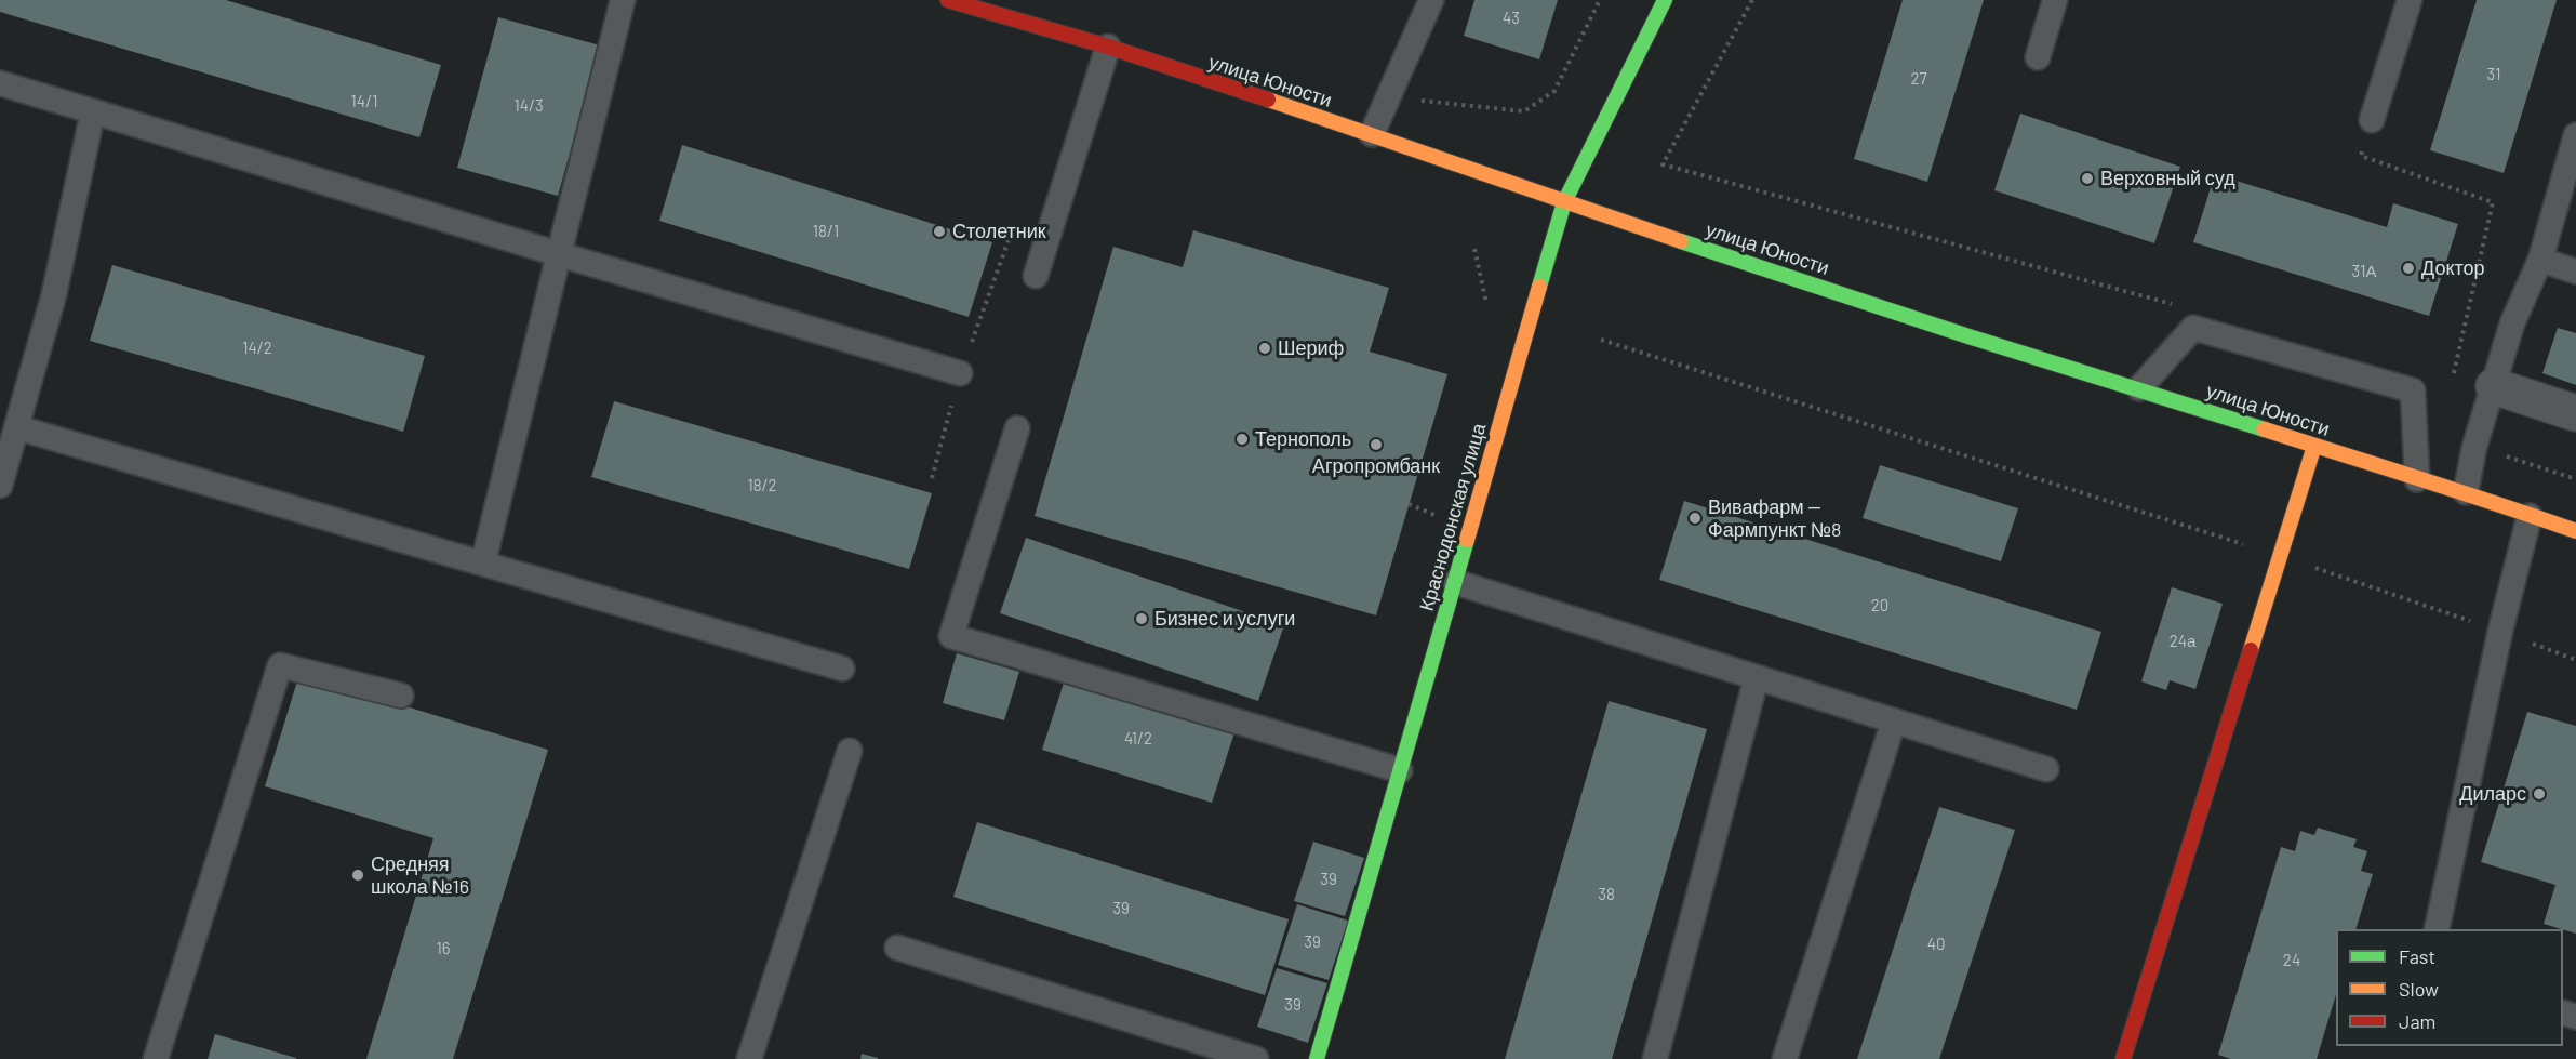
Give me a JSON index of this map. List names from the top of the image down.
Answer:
{
  "streets": {
    "street": ["улица Юности", "Краснодонская улица"]
  },
  "crossings": [
    ["улица Юности", "Краснодонская улица"]
  ],
  "places": [
    "Верховный суд",
    "Столетник",
    "Доктор",
    "Шериф",
    "Тернополь",
    "Агропромбанк",
    "Вивафарм — Фармпункт №8",
    "Бизнес и услуги",
    "Диларс",
    "Средняя школа №16"
  ],
  "house_numbers": [
    "43",
    "31",
    "27",
    "14/1",
    "14/3",
    "18/1",
    "31А",
    "14/2",
    "18/2",
    "20",
    "24а",
    "41/2",
    "39",
    "38",
    "39",
    "39",
    "40",
    "16",
    "24",
    "39"
  ],
  "legend": ["Fast", "Slow", "Jam"]
}
